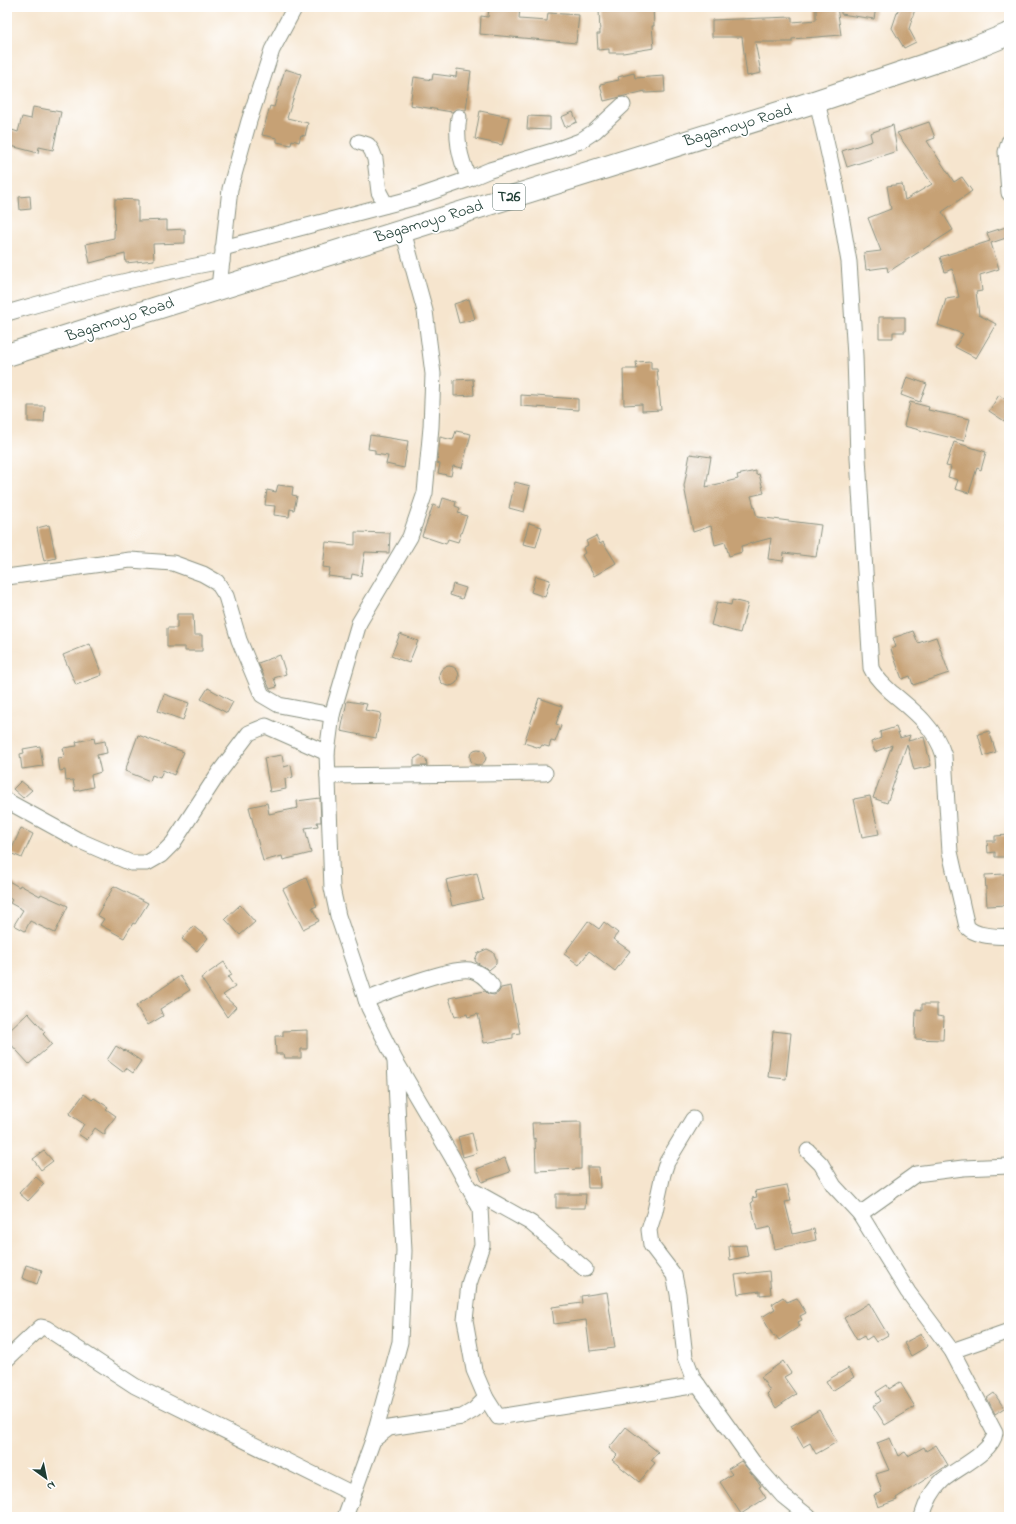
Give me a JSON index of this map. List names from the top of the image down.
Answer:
{
  "streets": {
    "highway": ["Bagamoyo Road", "T26"]
  },
  "north": "bottom right"
}
